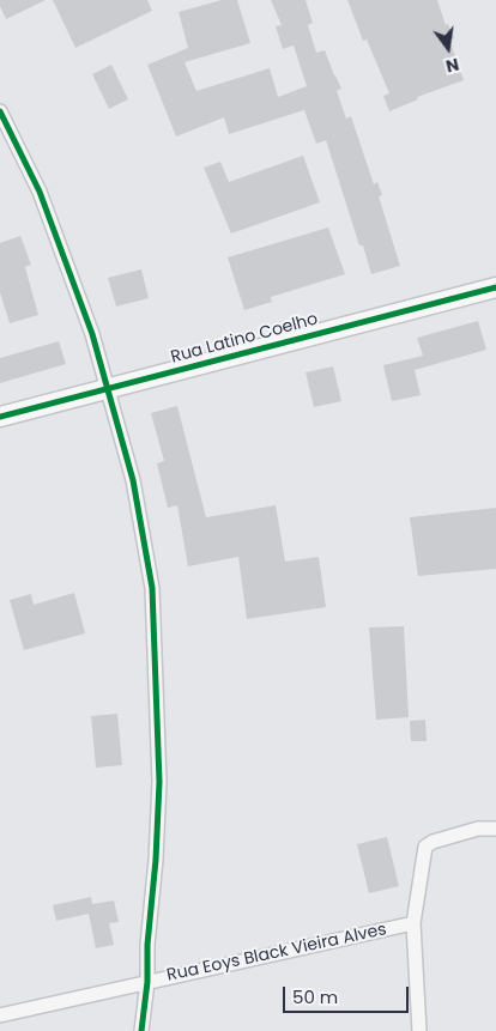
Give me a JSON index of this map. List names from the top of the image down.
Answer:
{
  "streets": {
    "street": ["Rua Latino Coelho", "Rua Eoys Black Vieira Alves"]
  },
  "scale_bar": "50 m",
  "north": "bottom"
}
